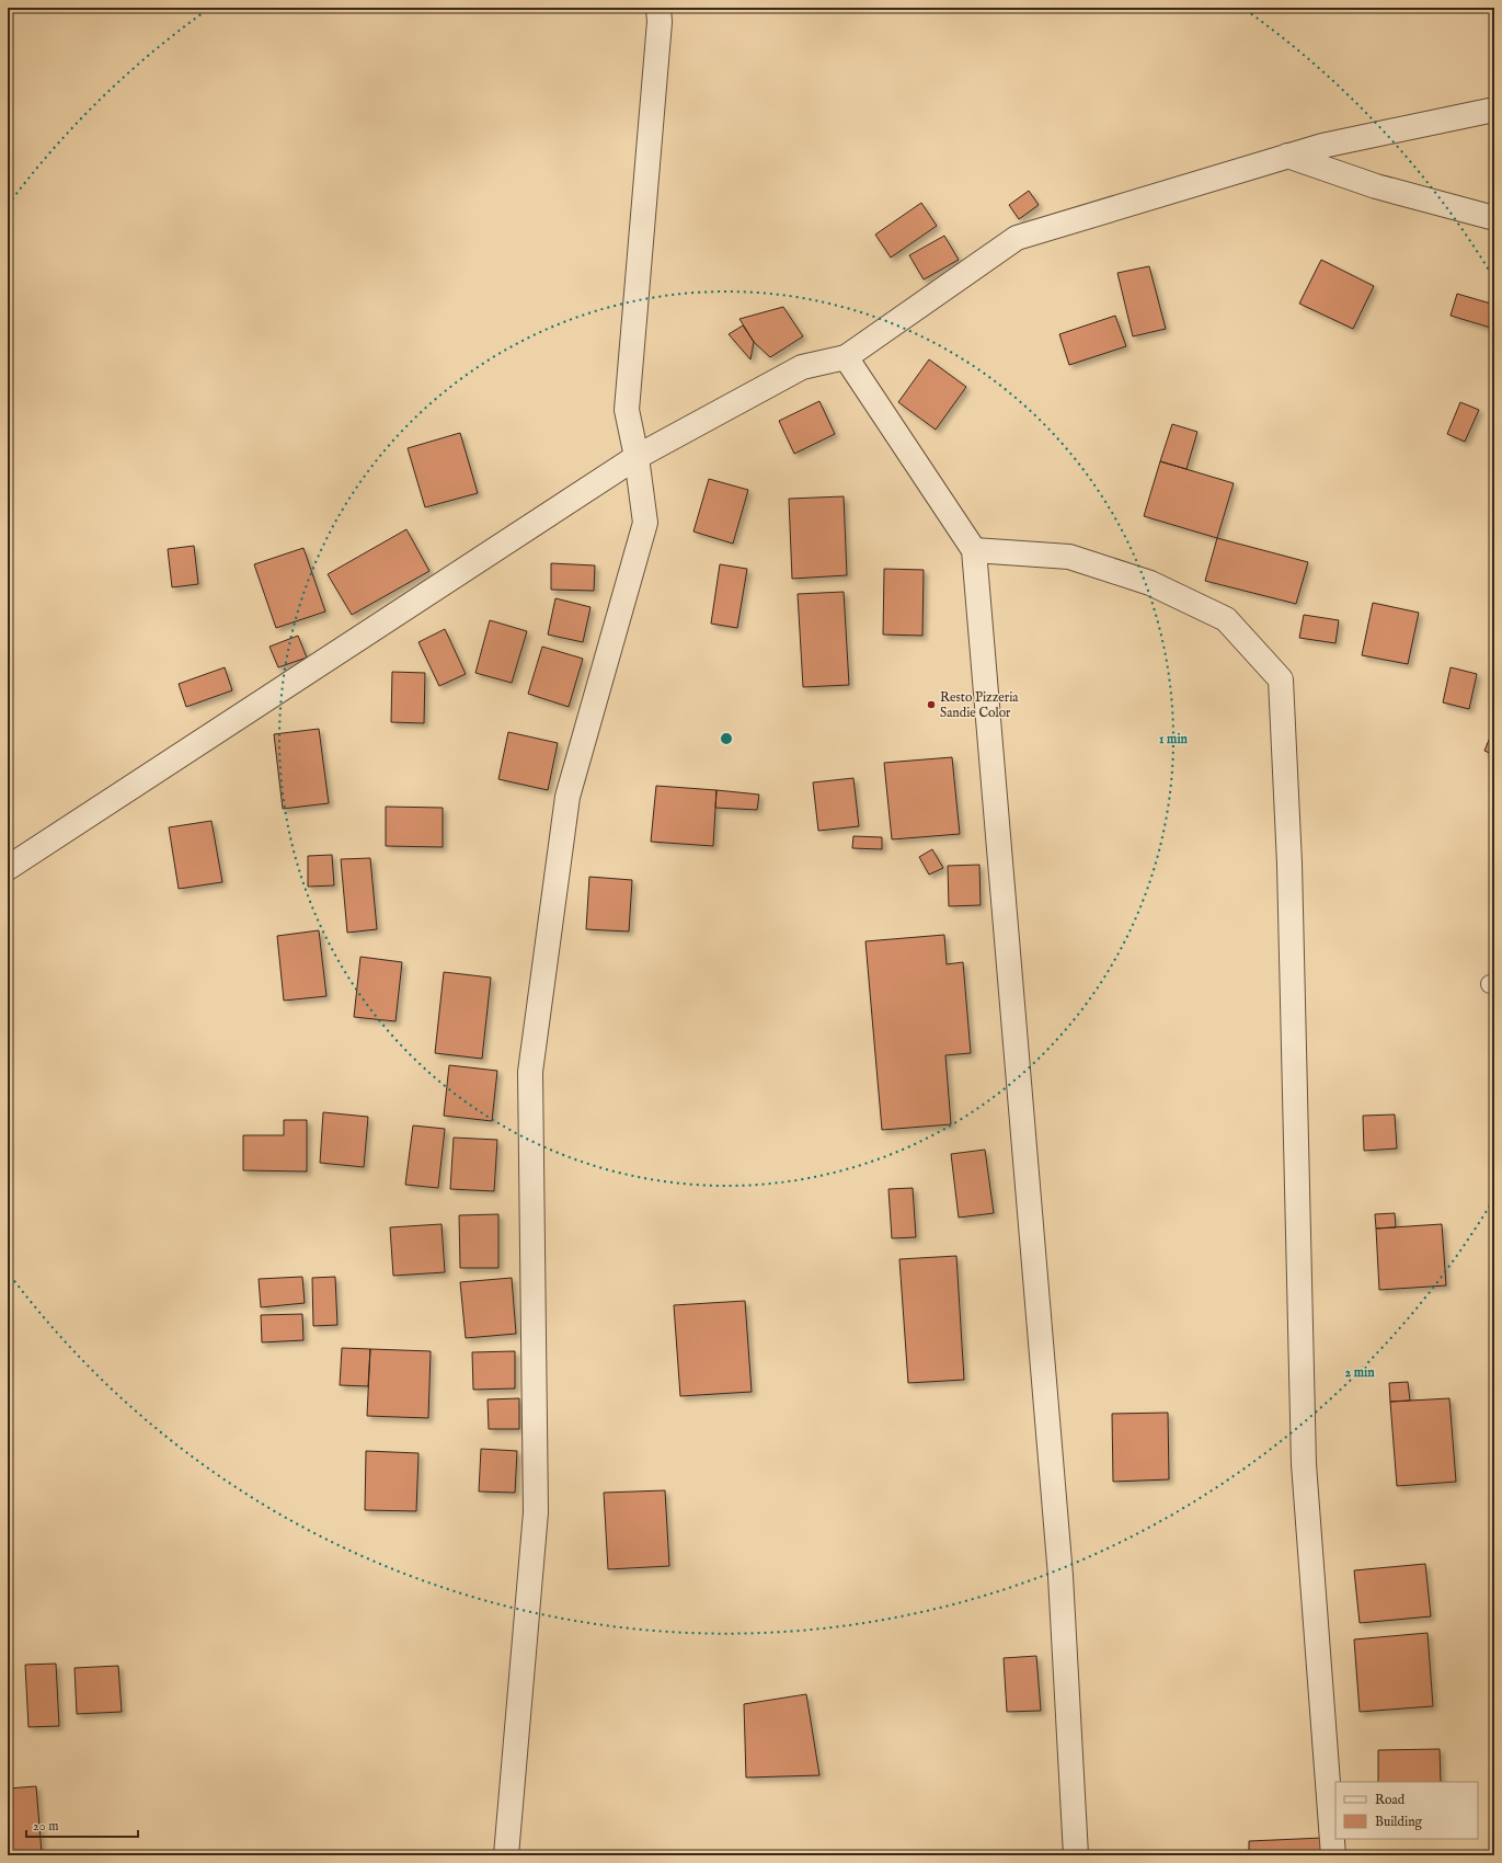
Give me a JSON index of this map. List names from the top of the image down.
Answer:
{
  "places": ["Resto Pizzeria Sandie Color"],
  "legend": ["Road", "Building"],
  "scale_bar": "20 m",
  "rings": ["1 min", "2 min"]
}
